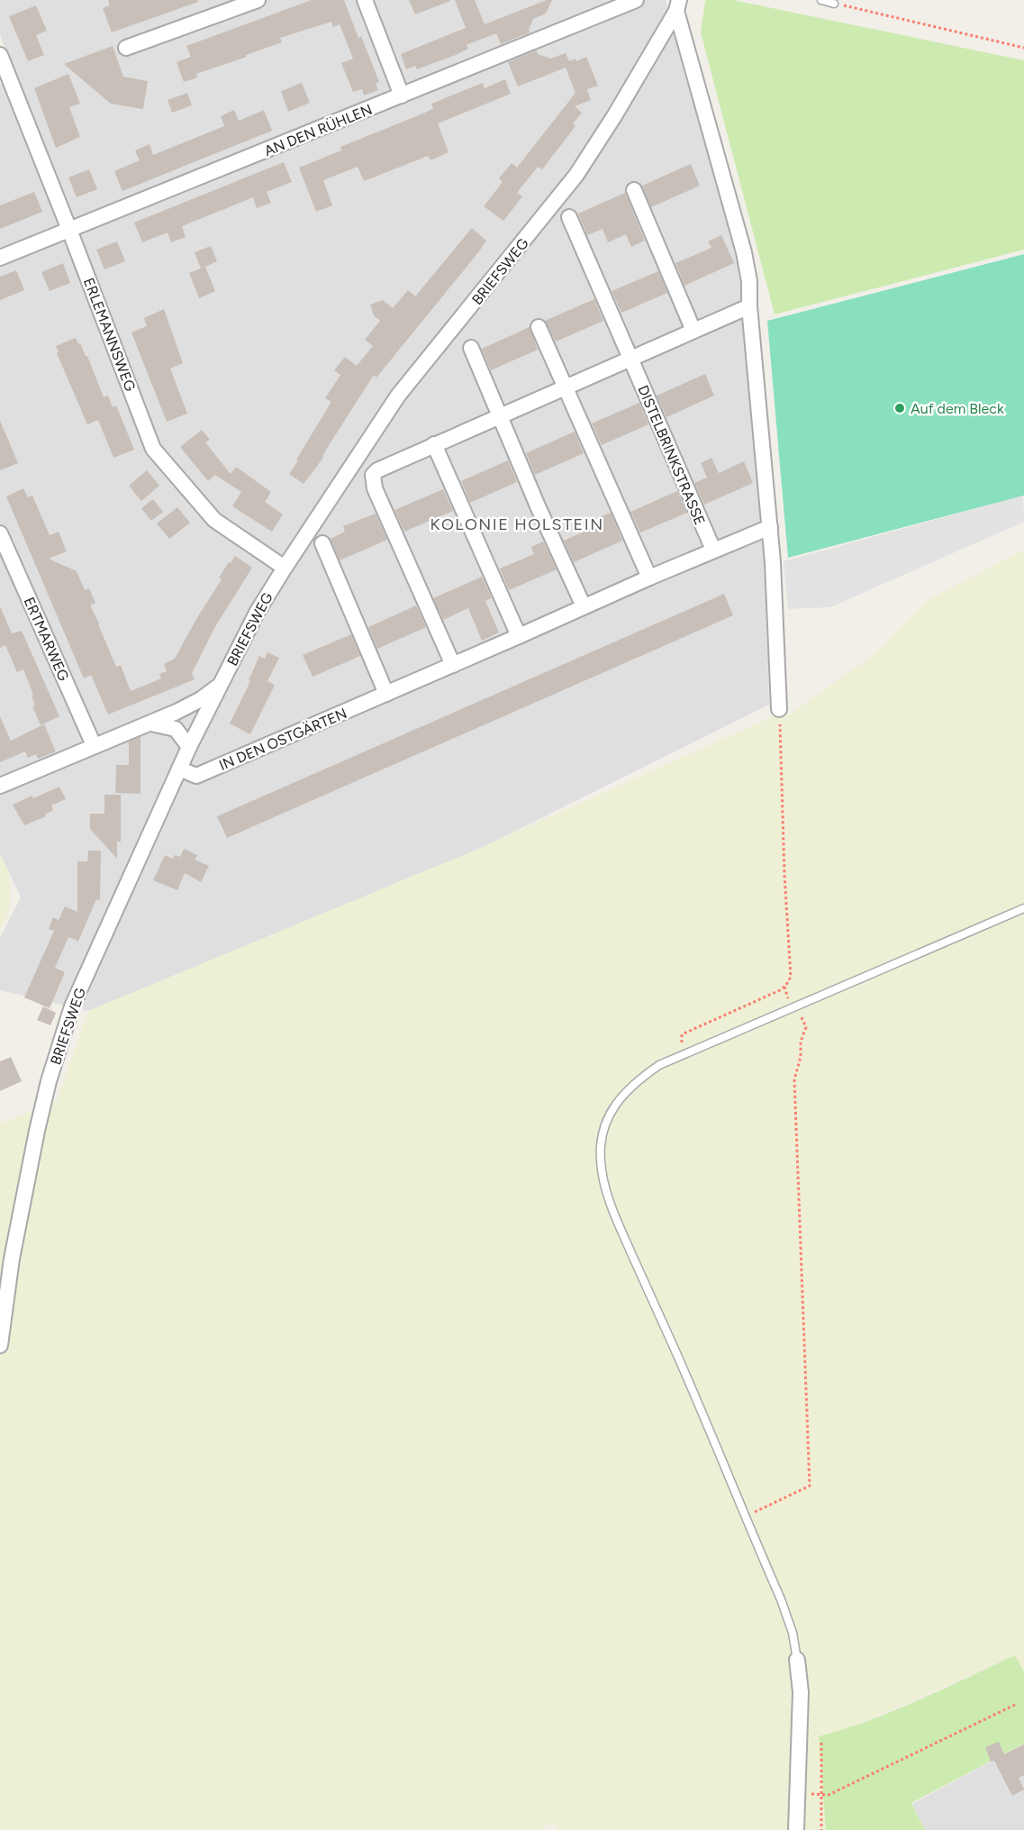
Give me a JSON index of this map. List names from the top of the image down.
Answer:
{
  "streets": {
    "street": [
      "AN DEN RÜHLEN",
      "BRIEFSWEG",
      "ERLEMANNSWEG",
      "DISTELBRINKSTRASSE",
      "ERTMARWEG",
      "IN DEN OSTGÄRTEN"
    ]
  },
  "crossings": [
    ["AN DEN RÜHLEN", "ERLEMANNSWEG"],
    ["BRIEFSWEG", "ERLEMANNSWEG"],
    ["BRIEFSWEG", "IN DEN OSTGÄRTEN"],
    ["DISTELBRINKSTRASSE", "IN DEN OSTGÄRTEN"]
  ],
  "districts": ["KOLONIE HOLSTEIN"],
  "places": ["Auf dem Bleck"]
}
